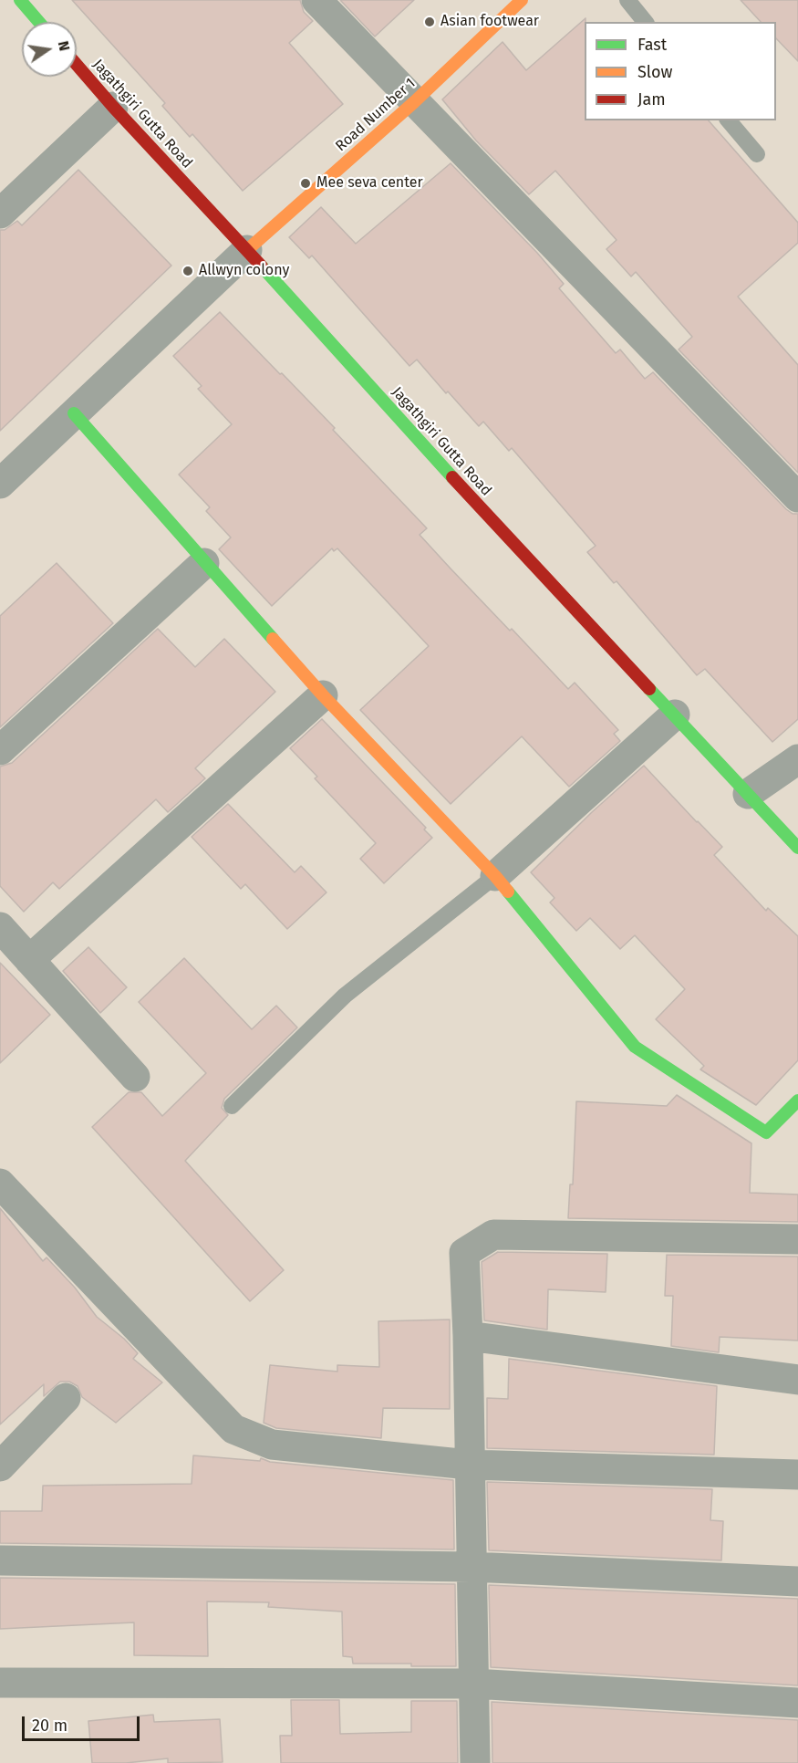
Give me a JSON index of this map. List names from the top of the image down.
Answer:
{
  "streets": {
    "street": ["Jagathgiri Gutta Road", "Road Number 1"]
  },
  "crossings": [
    ["Jagathgiri Gutta Road", "Road Number 1"]
  ],
  "places": ["Asian footwear", "Mee seva center", "Allwyn colony"],
  "legend": ["Fast", "Slow", "Jam"],
  "scale_bar": "20 m",
  "north": "right"
}
